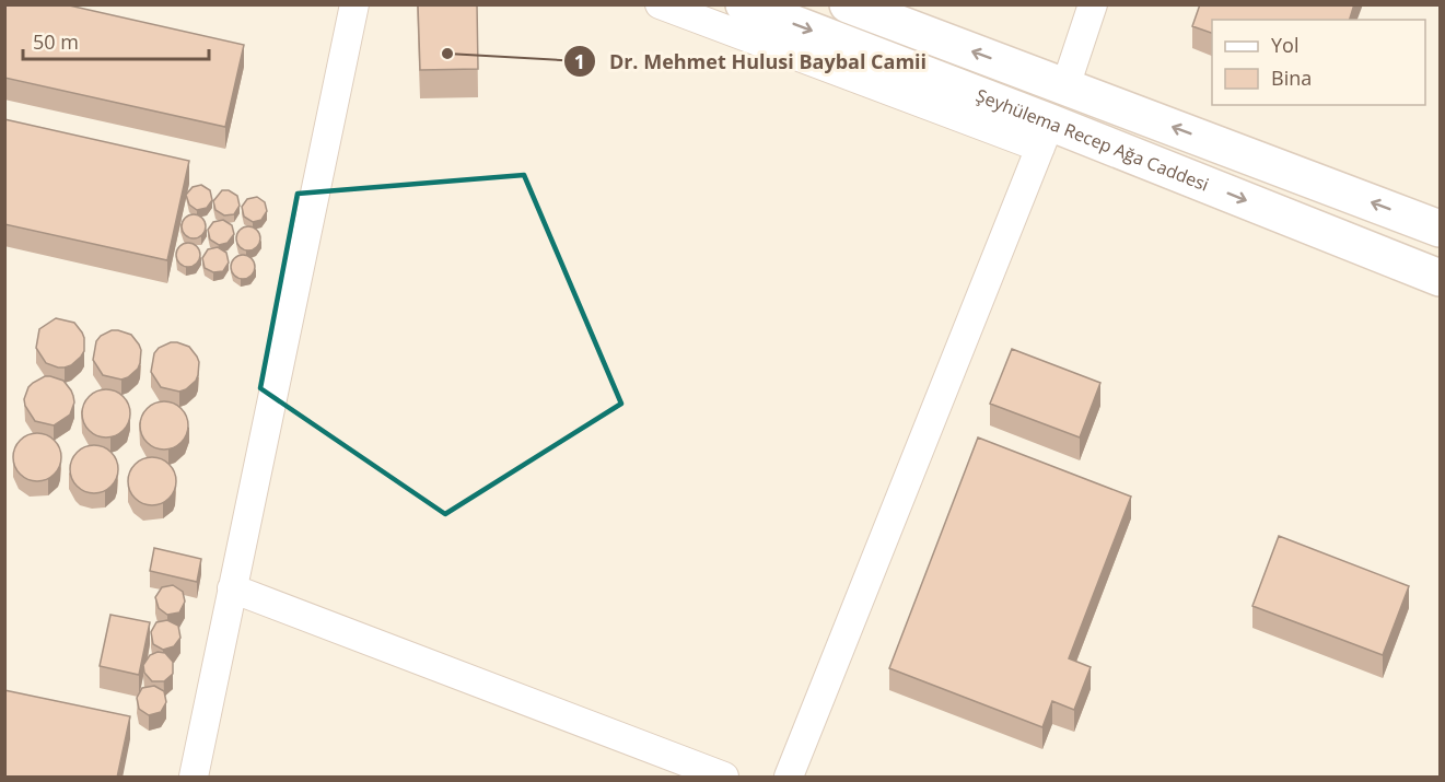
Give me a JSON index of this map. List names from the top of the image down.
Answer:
{
  "streets": {
    "street": ["Şeyhülema Recep Ağa Caddesi"]
  },
  "places": ["Dr. Mehmet Hulusi Baybal Camii"],
  "legend": ["Yol", "Bina"],
  "scale_bar": "50 m"
}
